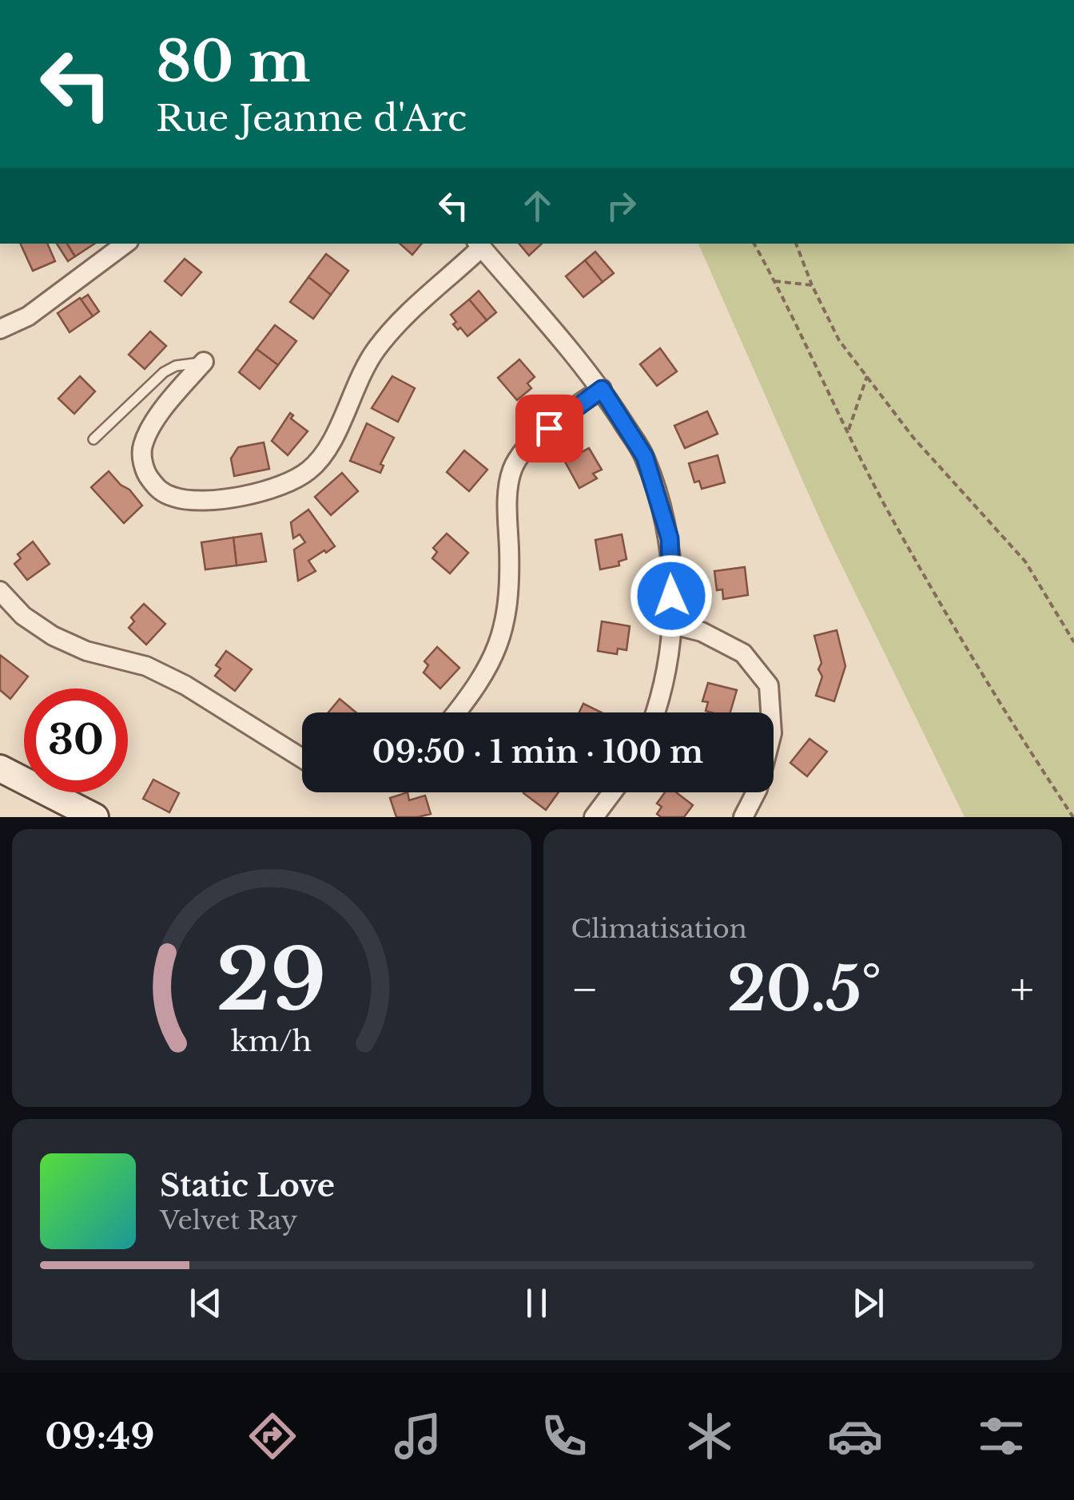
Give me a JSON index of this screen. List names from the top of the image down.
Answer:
{
  "page": {
    "turn": ["80 m", "Rue Jeanne d'Arc"],
    "limit": "30",
    "trip": "09:50 · 1 min · 100 m",
    "tile": "Climatisation",
    "heat": ["−", "20.5°", "+"],
    "song": ["Static Love", "Velvet Ray"],
    "tabs": "09:49",
    "gauge": ["29", "km/h"]
  }
}
